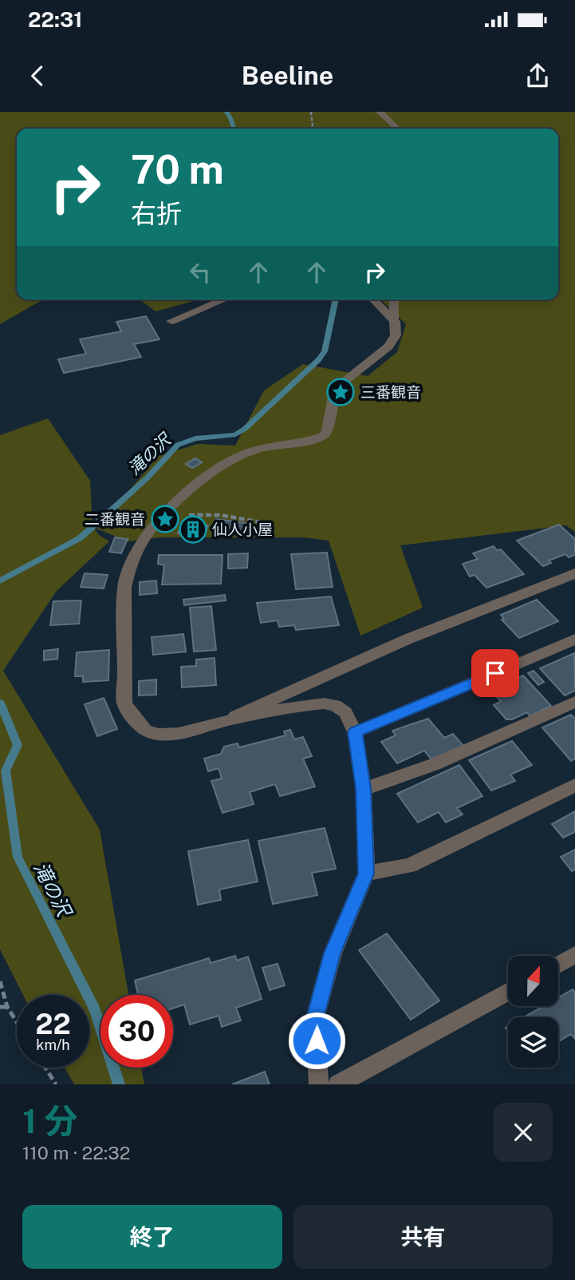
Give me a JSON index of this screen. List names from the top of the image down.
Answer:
{
  "water": ["滝の沢"],
  "places": {
    "place": ["三番観音", "二番観音"],
    "building": ["仙人小屋"]
  },
  "north": "top",
  "page": {
    "status": "22:31",
    "header": "Beeline",
    "turn": ["70 m", "右折"],
    "speed": "22 km/h",
    "limit": "30",
    "heading": ["1 分", "110 m · 22:32"],
    "buttons": ["終了", "共有"]
  }
}
